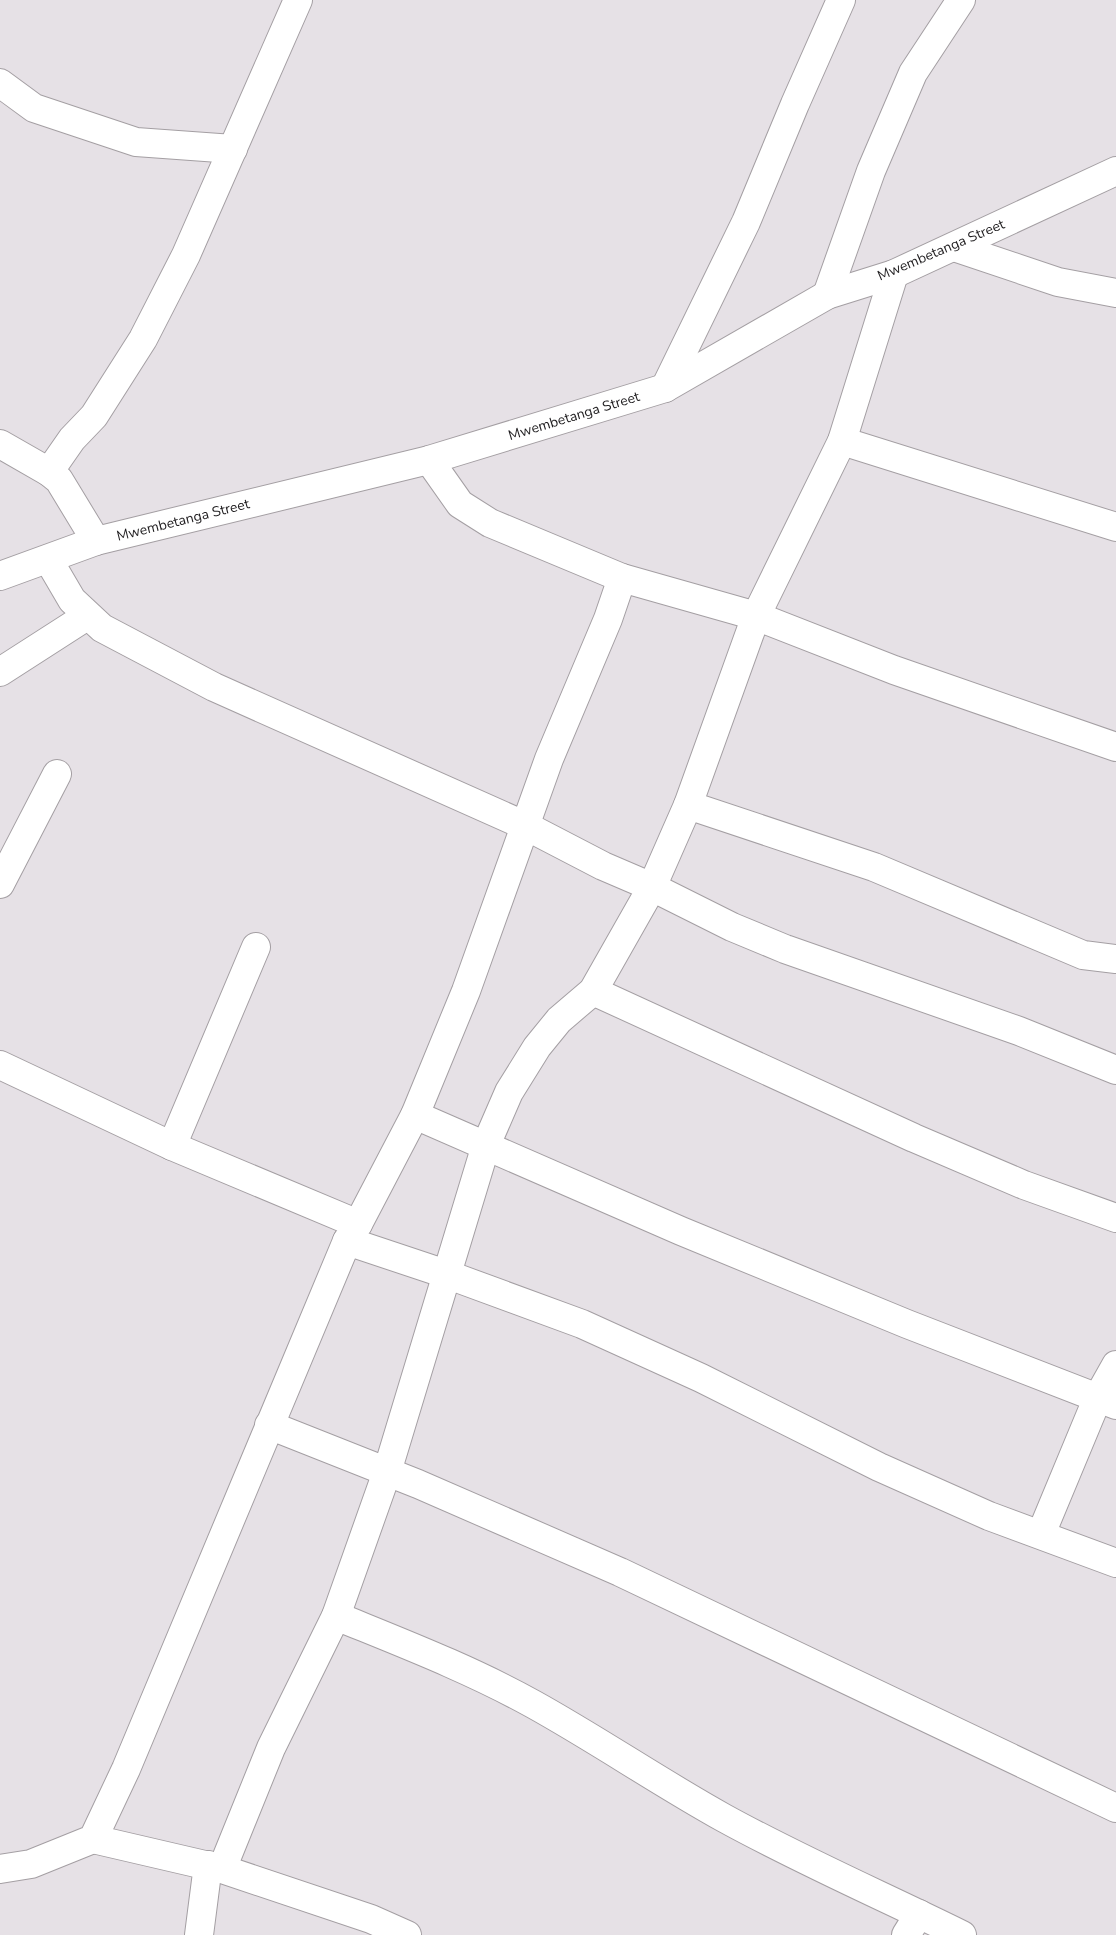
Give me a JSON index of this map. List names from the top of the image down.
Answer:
{
  "streets": {
    "street": ["Mwembetanga Street"]
  }
}
